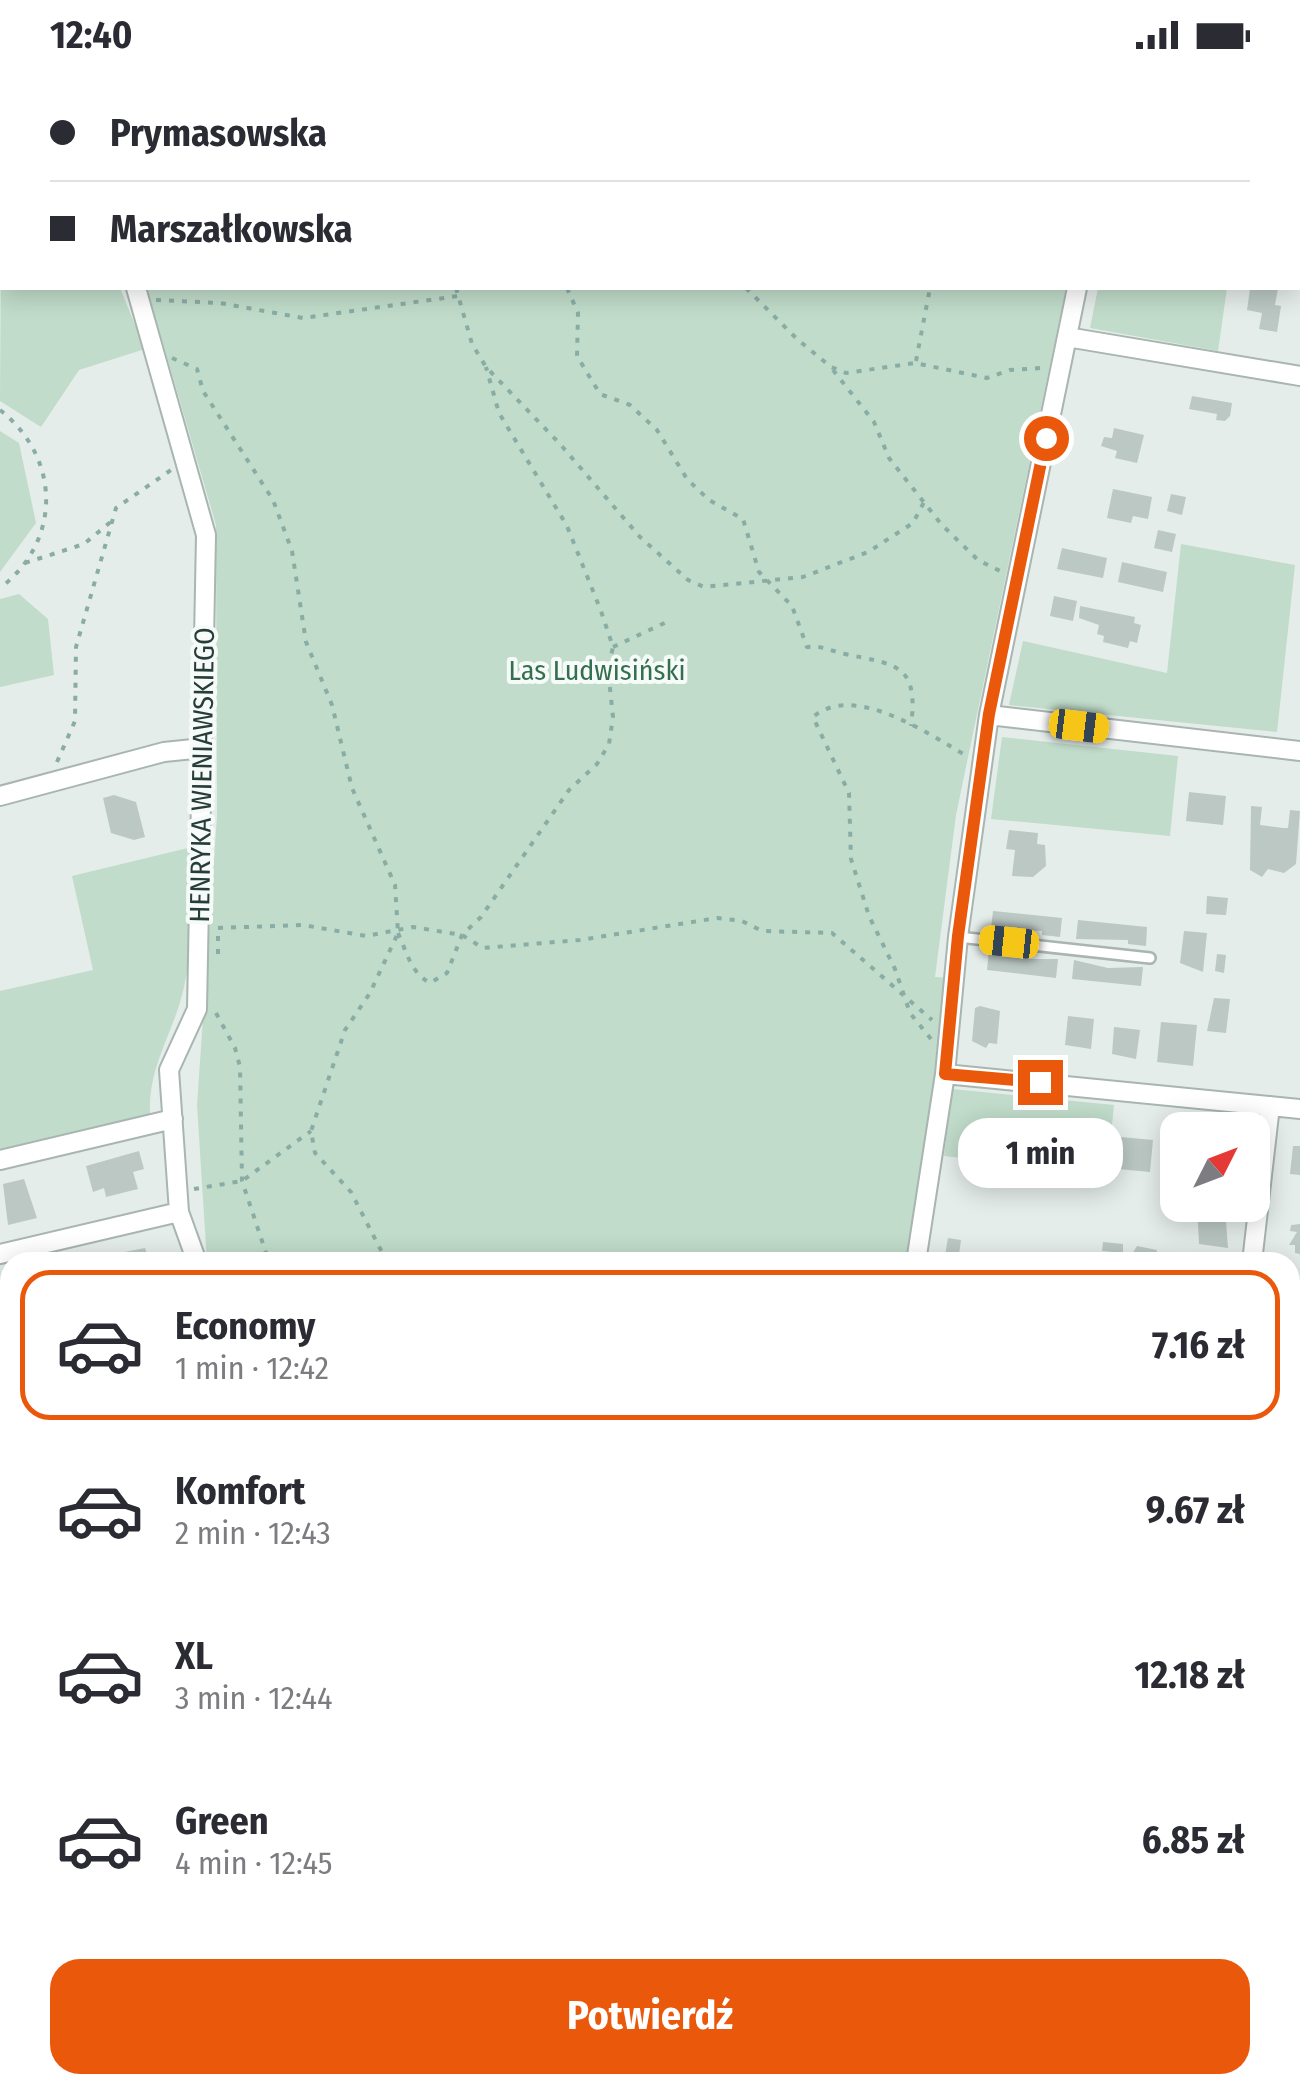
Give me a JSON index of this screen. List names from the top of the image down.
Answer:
{
  "streets": {
    "street": ["HENRYKA WIENIAWSKIEGO"]
  },
  "parks": ["Las Ludwisiński"],
  "north": "top right",
  "page": {
    "status": "12:40",
    "banner": ["Prymasowska", "Marszałkowska"],
    "bubble": "1 min",
    "list": [
      {
        "name": "Economy",
        "note": "1 min · 12:42",
        "value": "7.16 zł"
      },
      {
        "name": "Komfort",
        "note": "2 min · 12:43",
        "value": "9.67 zł"
      },
      {
        "name": "XL",
        "note": "3 min · 12:44",
        "value": "12.18 zł"
      },
      {
        "name": "Green",
        "note": "4 min · 12:45",
        "value": "6.85 zł"
      }
    ],
    "buttons": "Potwierdź"
  }
}
